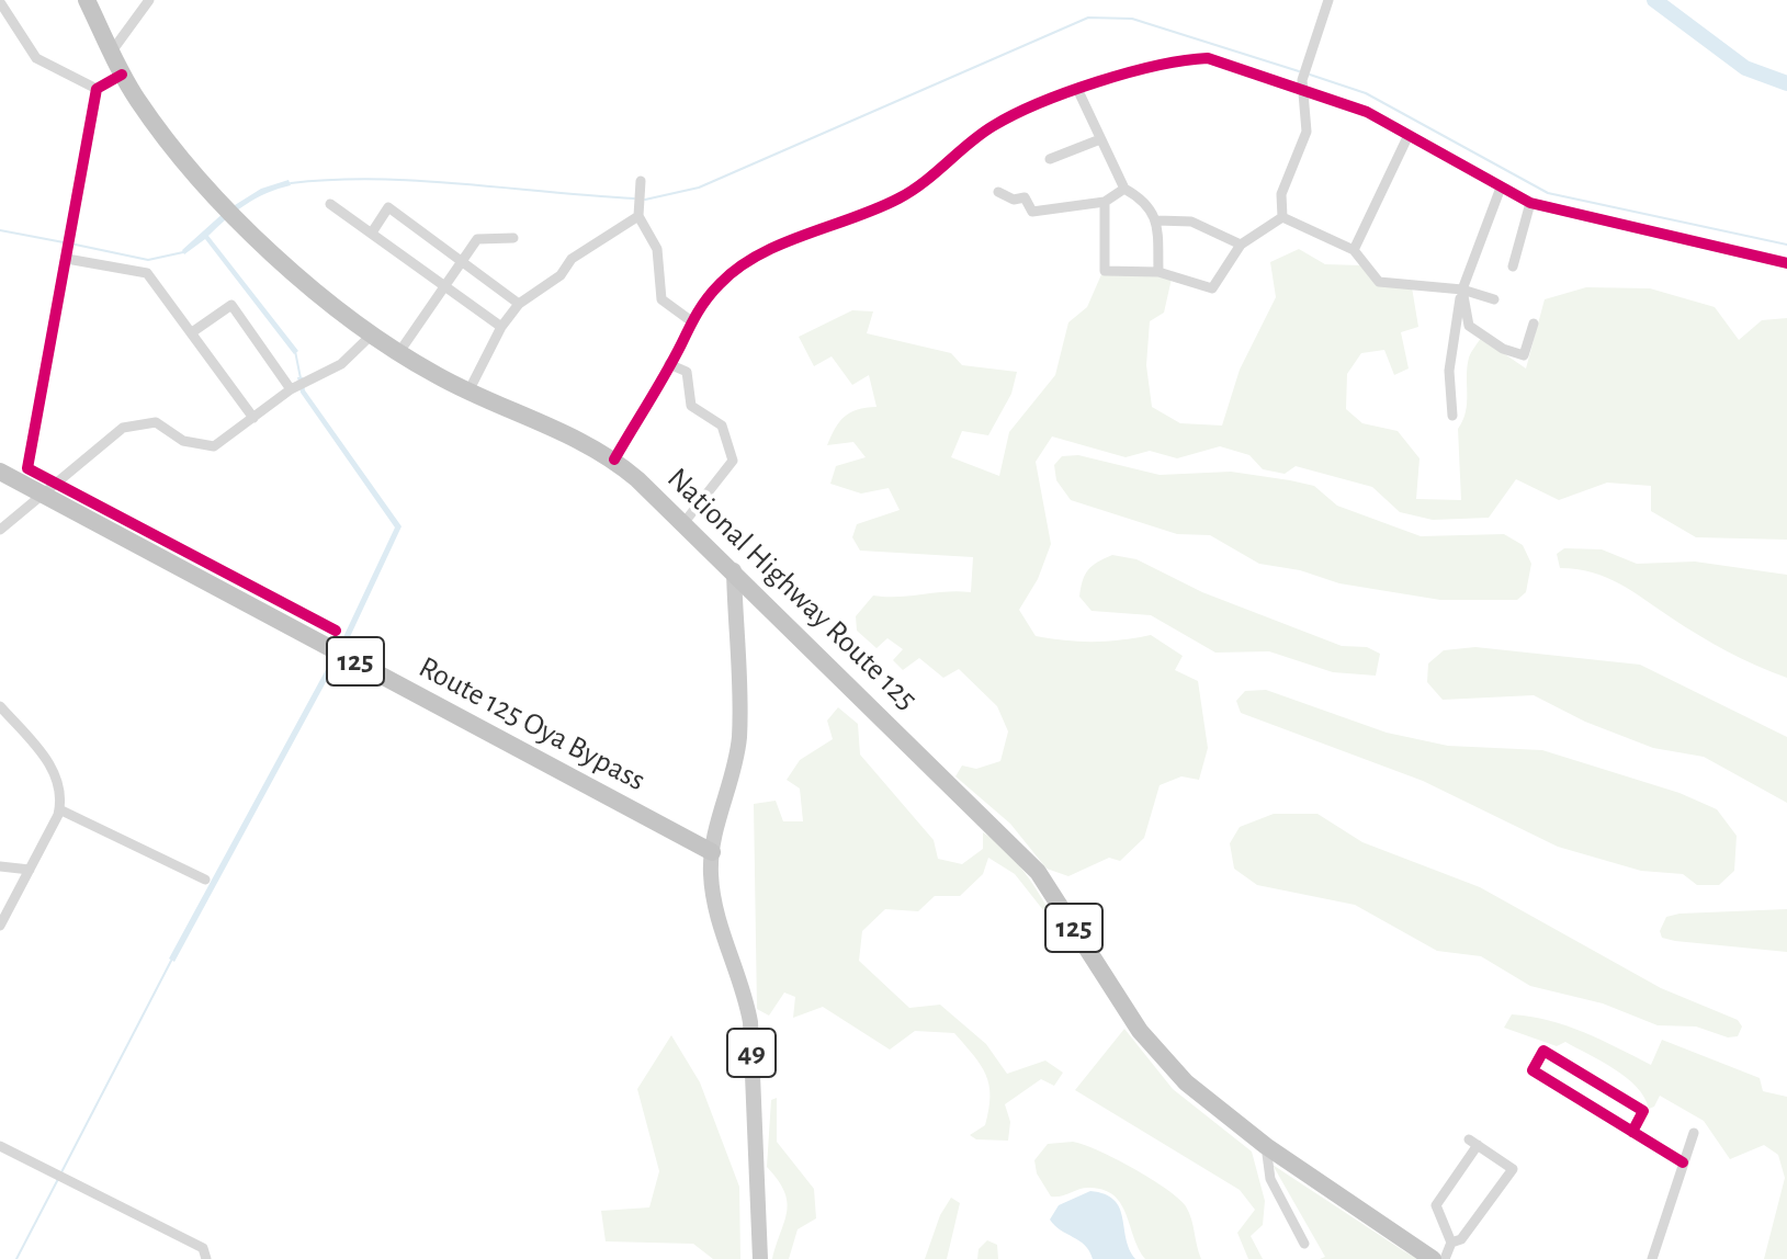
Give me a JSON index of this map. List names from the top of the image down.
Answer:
{
  "streets": {
    "highway": ["National Highway Route 125", "125", "Route 125 Oya Bypass"],
    "main road": ["49"]
  },
  "crossings": [
    ["National Highway Route 125", "49"],
    ["Route 125 Oya Bypass", "49"]
  ]
}
